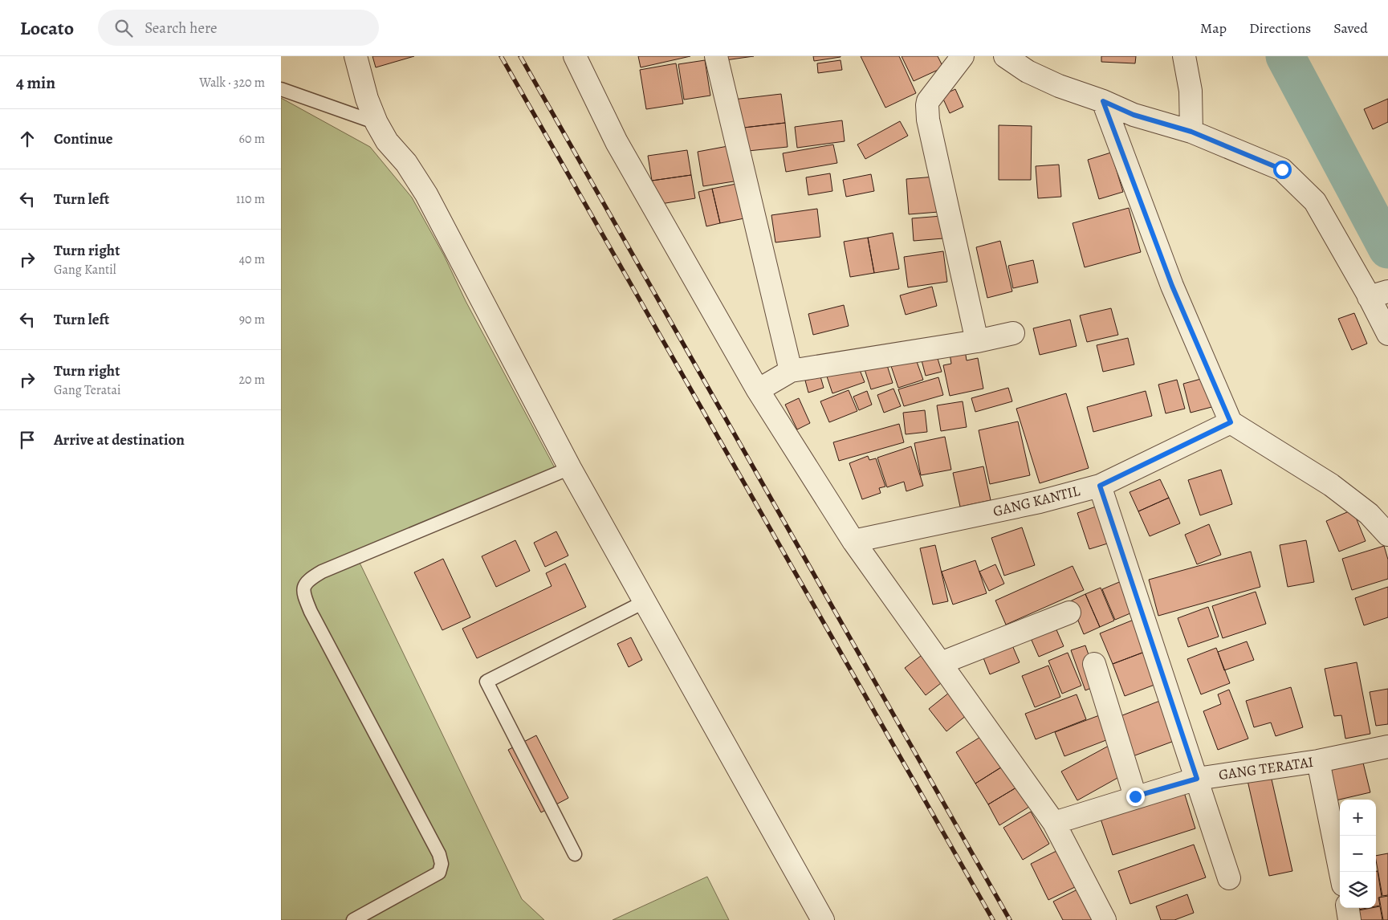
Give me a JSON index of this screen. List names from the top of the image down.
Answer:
{
  "streets": {
    "street": ["GANG KANTIL", "GANG TERATAI"]
  },
  "page": {
    "header": "Locato",
    "search": "Search here",
    "nav": ["Map", "Directions", "Saved"],
    "heading": ["4 min", "Walk · 320 m"],
    "list": [
      ["Continue", "60 m"],
      ["Turn left", "110 m"],
      ["Turn right", "Gang Kantil", "40 m"],
      ["Turn left", "90 m"],
      ["Turn right", "Gang Teratai", "20 m"],
      "Arrive at destination"
    ],
    "map_buttons": ["+", "−"]
  }
}
